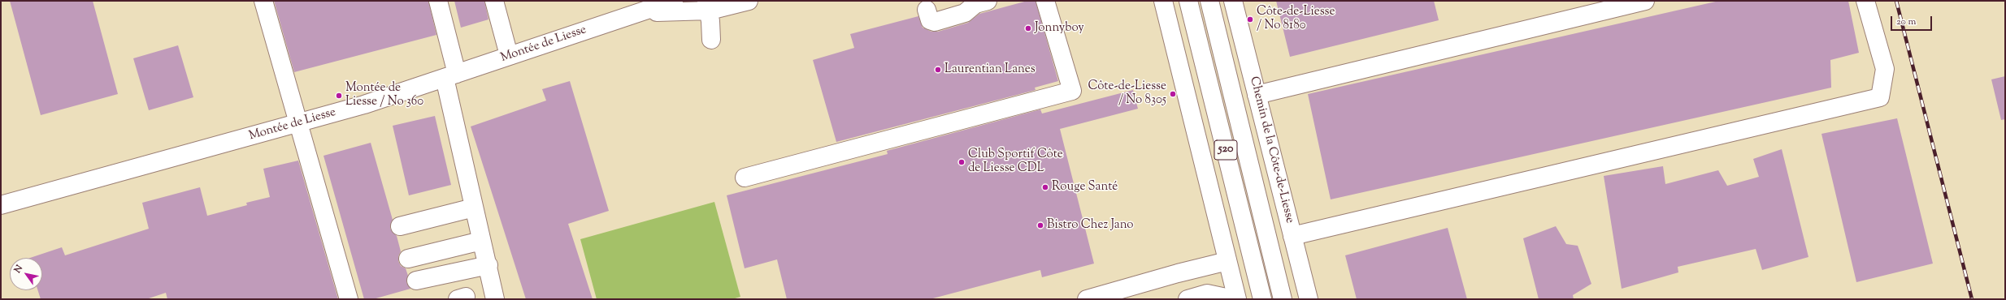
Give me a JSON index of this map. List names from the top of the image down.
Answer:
{
  "streets": {
    "main road": ["Montée de Liesse", "520", "Chemin de la Côte-de-Liesse"]
  },
  "places": [
    "Côte-de-Liesse / No 8180",
    "Jonnyboy",
    "Laurentian Lanes",
    "Côte-de-Liesse / No 8305",
    "Montée de Liesse / No 360",
    "Club Sportif Côte de Liesse CDL",
    "Rouge Santé",
    "Bistro Chez Jano"
  ],
  "scale_bar": "20 m",
  "north": "top left"
}
